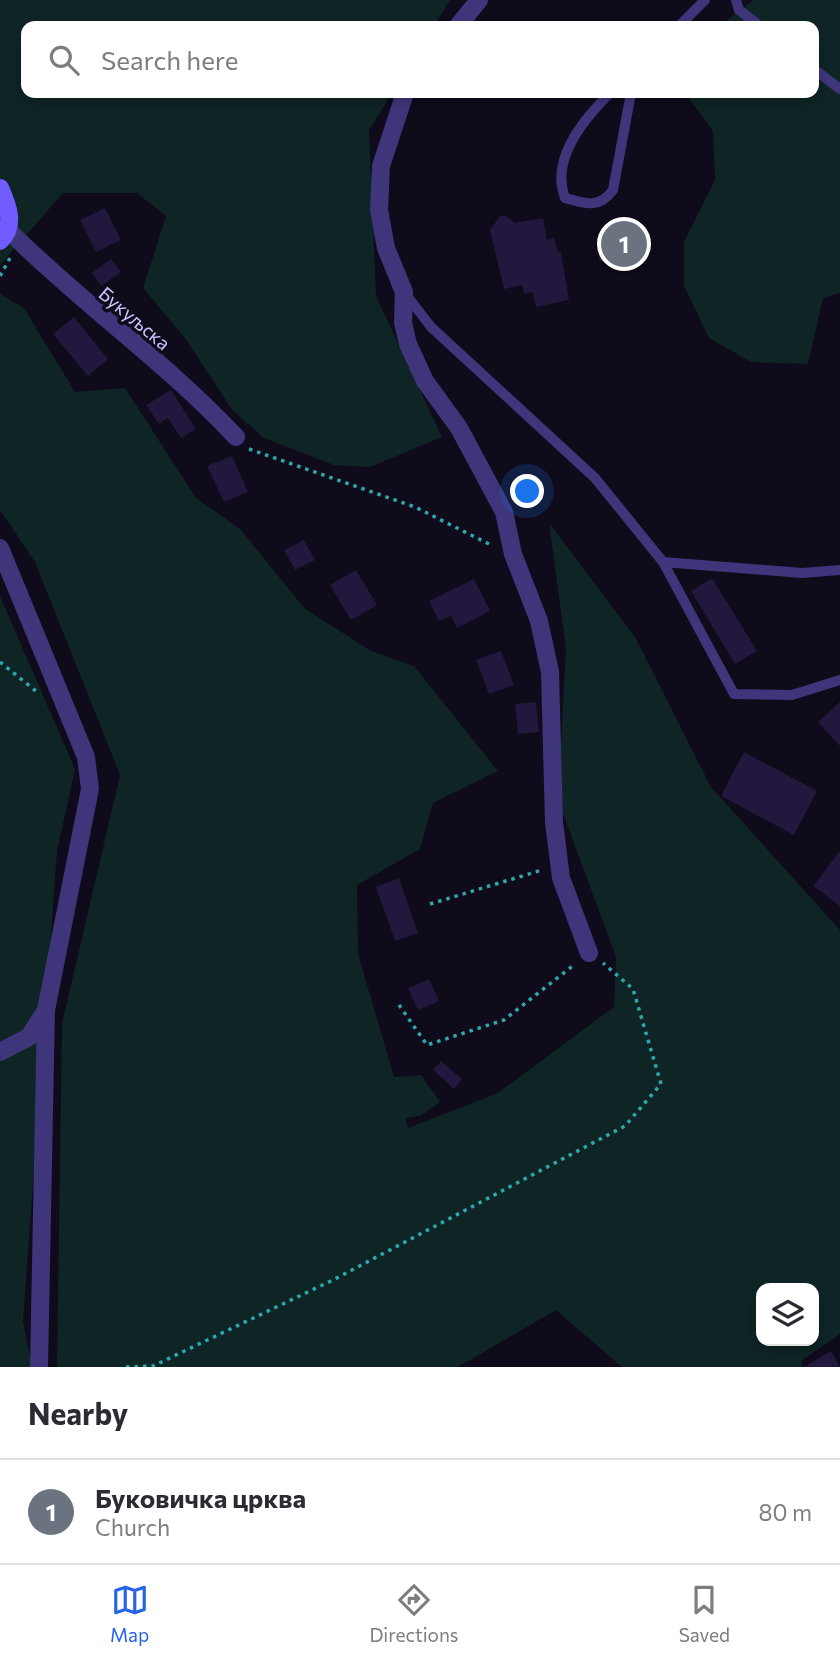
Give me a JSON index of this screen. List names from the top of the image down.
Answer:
{
  "streets": {
    "main road": ["Букуљска"]
  },
  "page": {
    "search": "Search here",
    "pins": "1",
    "heading": "Nearby",
    "list": [
      {
        "mark": "1",
        "name": "Буковичка црква",
        "note": "Church",
        "value": "80 m"
      }
    ],
    "nav": ["Map", "Directions", "Saved"]
  }
}
